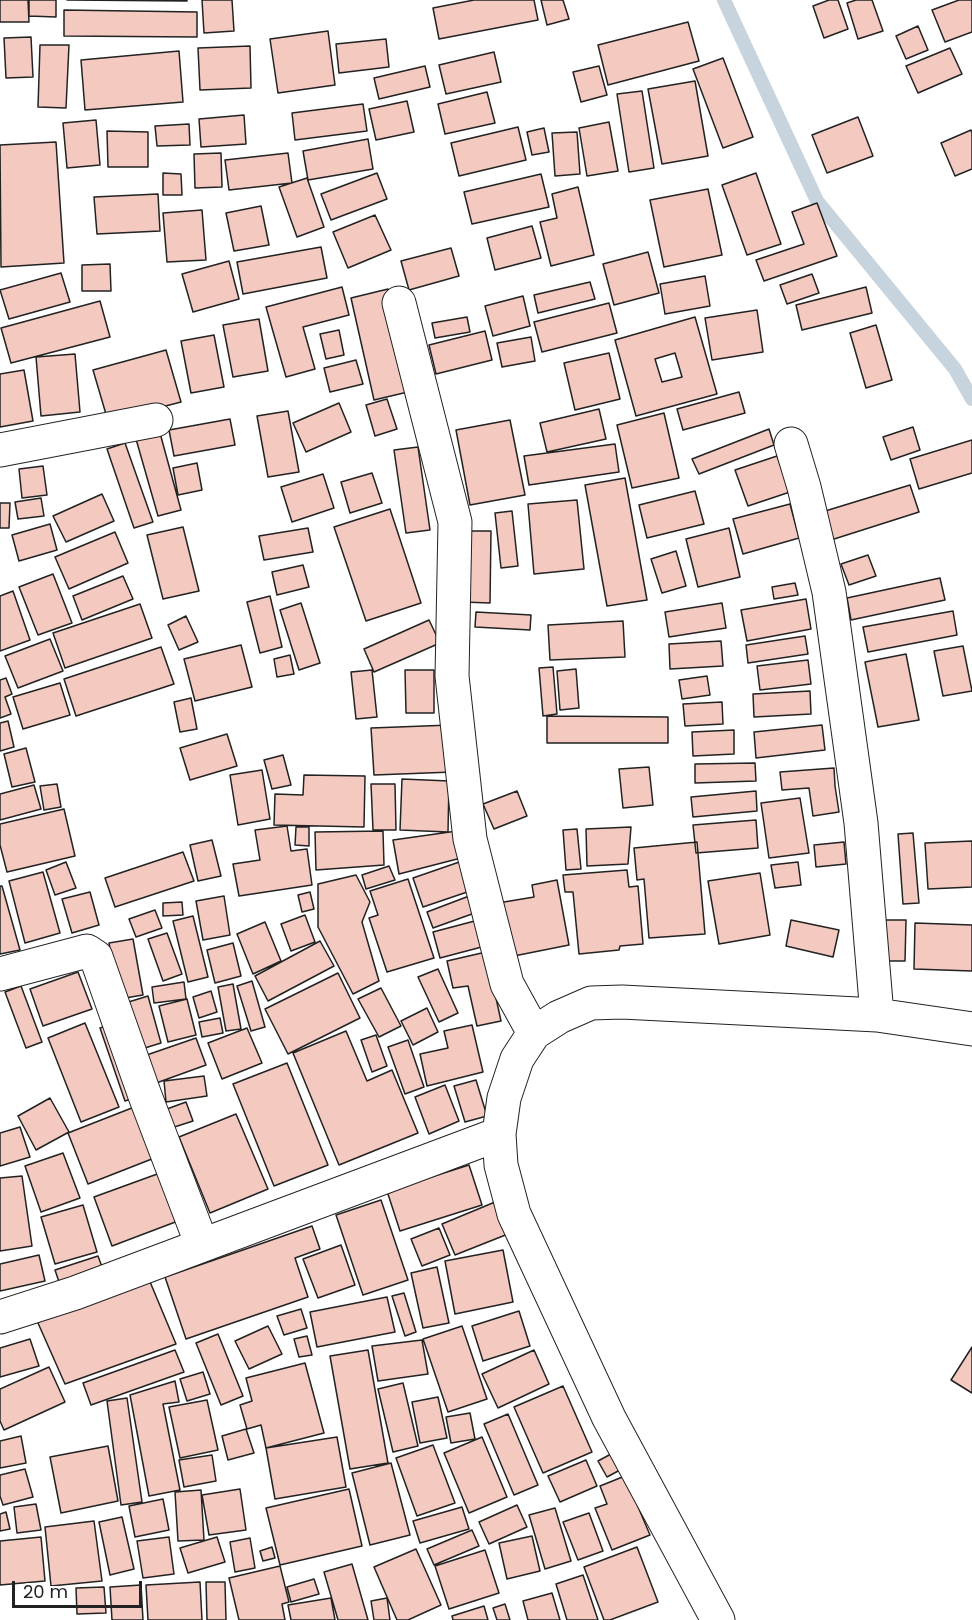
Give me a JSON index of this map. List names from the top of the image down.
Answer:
{
  "scale_bar": "20 m"
}
